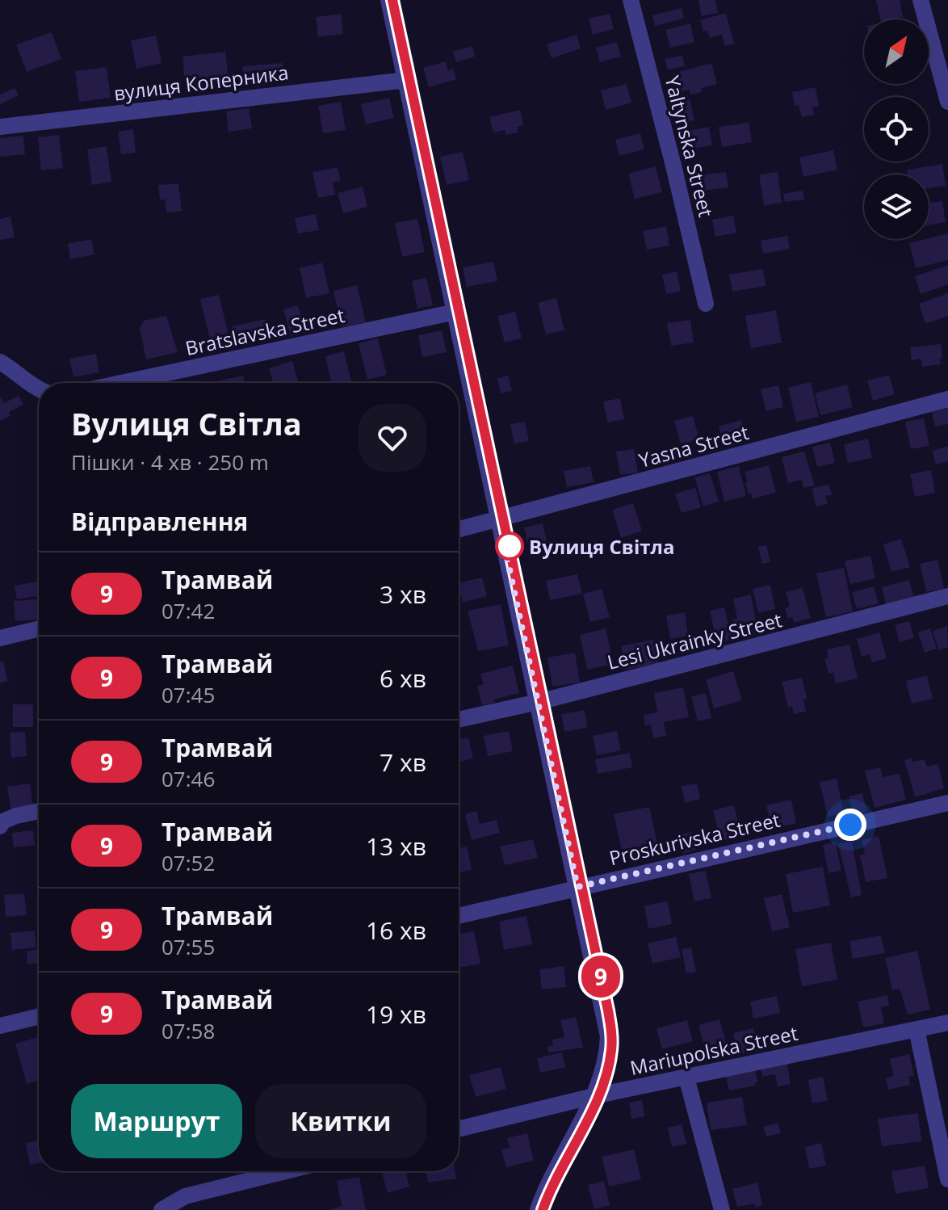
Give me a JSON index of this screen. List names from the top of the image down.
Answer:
{
  "streets": {
    "street": [
      "вулиця Коперника",
      "Yaltynska Street",
      "Bratslavska Street",
      "Yasna Street",
      "Lesi Ukrainky Street",
      "Proskurivska Street",
      "Mariupolska Street"
    ]
  },
  "places": ["Вулиця Світла"],
  "lines": ["tram line 9"],
  "north": "top right",
  "page": {
    "on_map": "9",
    "heading": [
      ["Вулиця Світла", "Пішки · 4 хв · 250 m"],
      "Відправлення"
    ],
    "list": [
      {
        "mark": "9",
        "name": "Трамвай",
        "note": "07:42",
        "value": "3 хв"
      },
      {
        "mark": "9",
        "name": "Трамвай",
        "note": "07:45",
        "value": "6 хв"
      },
      {
        "mark": "9",
        "name": "Трамвай",
        "note": "07:46",
        "value": "7 хв"
      },
      {
        "mark": "9",
        "name": "Трамвай",
        "note": "07:52",
        "value": "13 хв"
      },
      {
        "mark": "9",
        "name": "Трамвай",
        "note": "07:55",
        "value": "16 хв"
      },
      {
        "mark": "9",
        "name": "Трамвай",
        "note": "07:58",
        "value": "19 хв"
      }
    ],
    "buttons": ["Маршрут", "Квитки"]
  }
}
